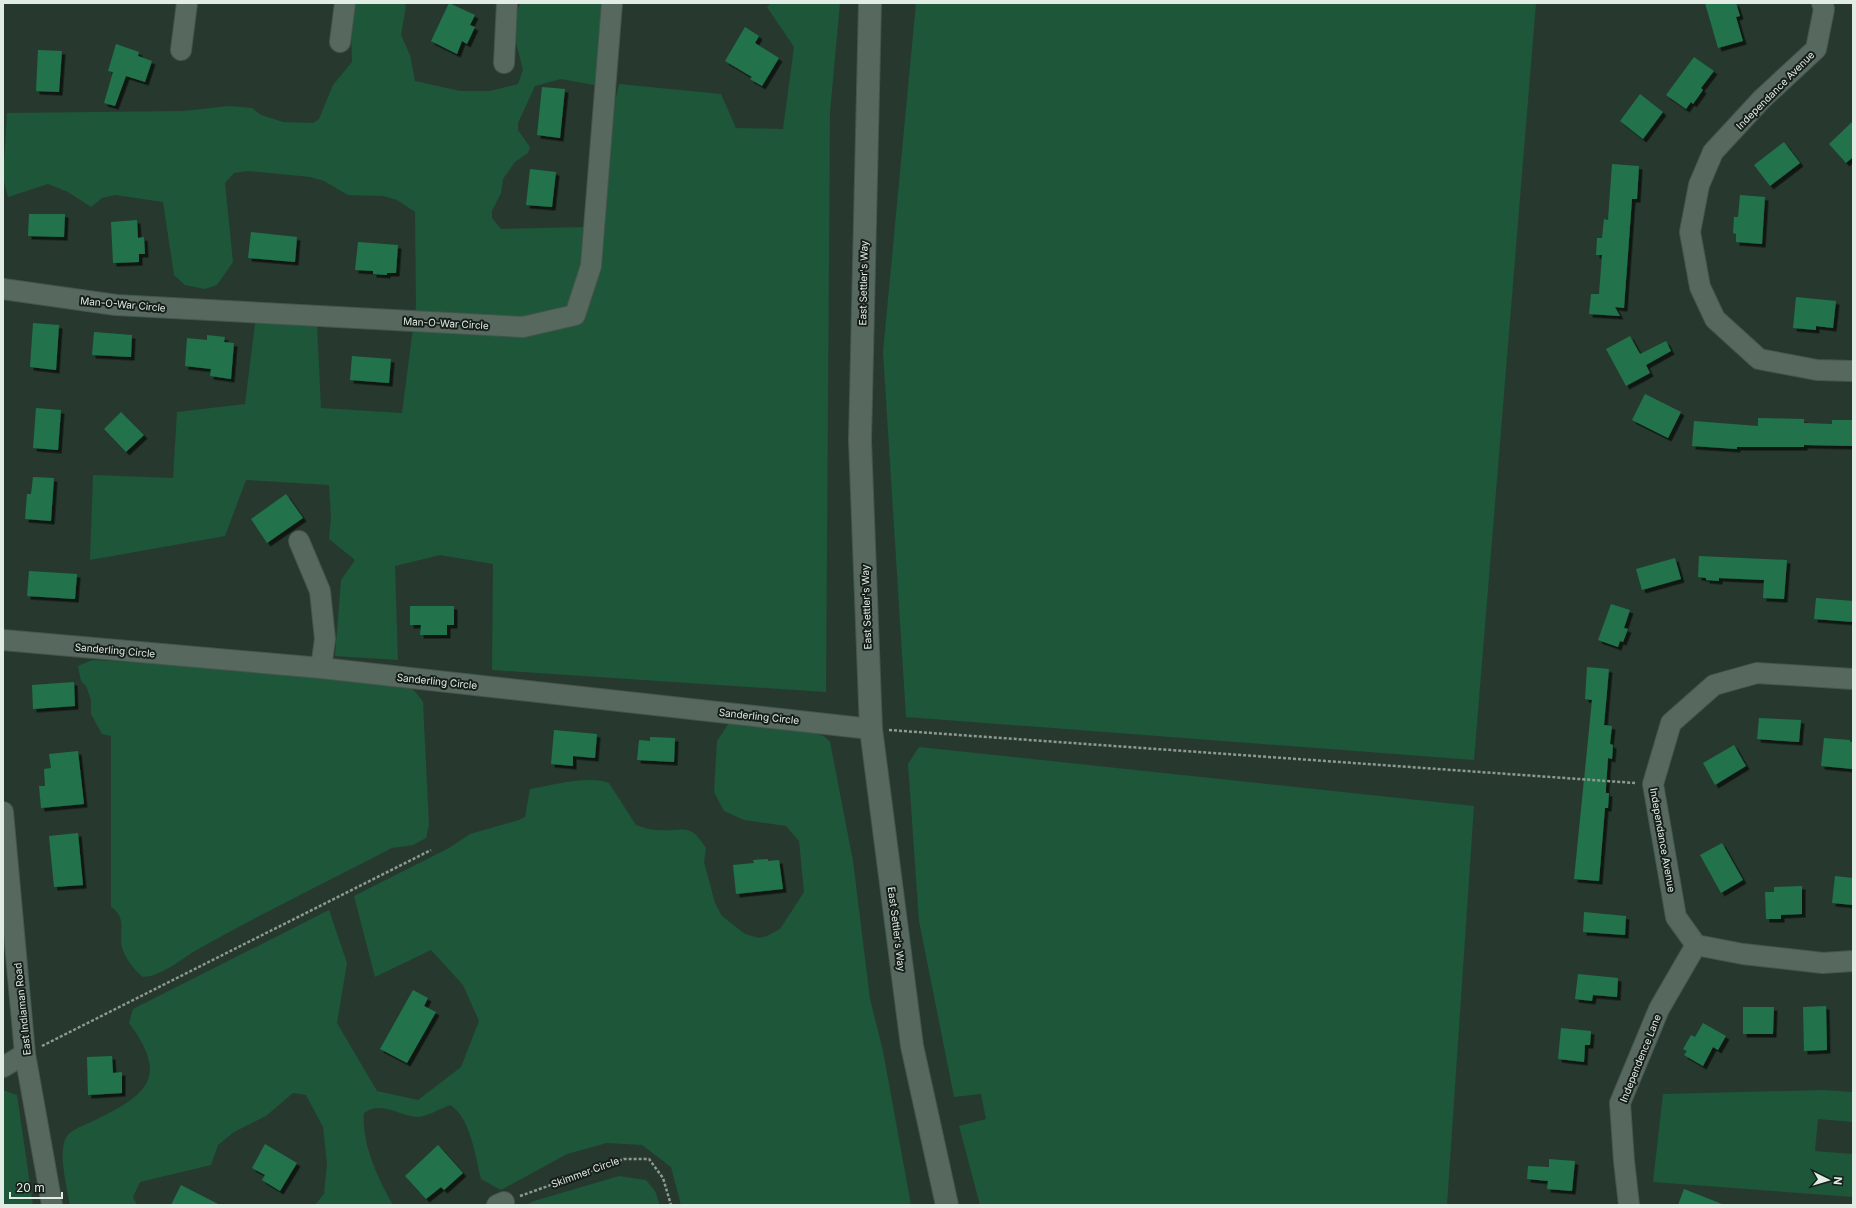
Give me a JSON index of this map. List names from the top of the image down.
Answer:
{
  "streets": {
    "main road": ["East Settler's Way"],
    "street": [
      "Independance Avenue",
      "Man-O-War Circle",
      "Sanderling Circle",
      "East Indiaman Road",
      "Independence Lane"
    ],
    "path": ["Skimmer Circle"]
  },
  "crossings": [
    ["Independance Avenue", "Independence Lane"],
    ["East Settler's Way", "Sanderling Circle"]
  ],
  "scale_bar": "20 m",
  "north": "right"
}
